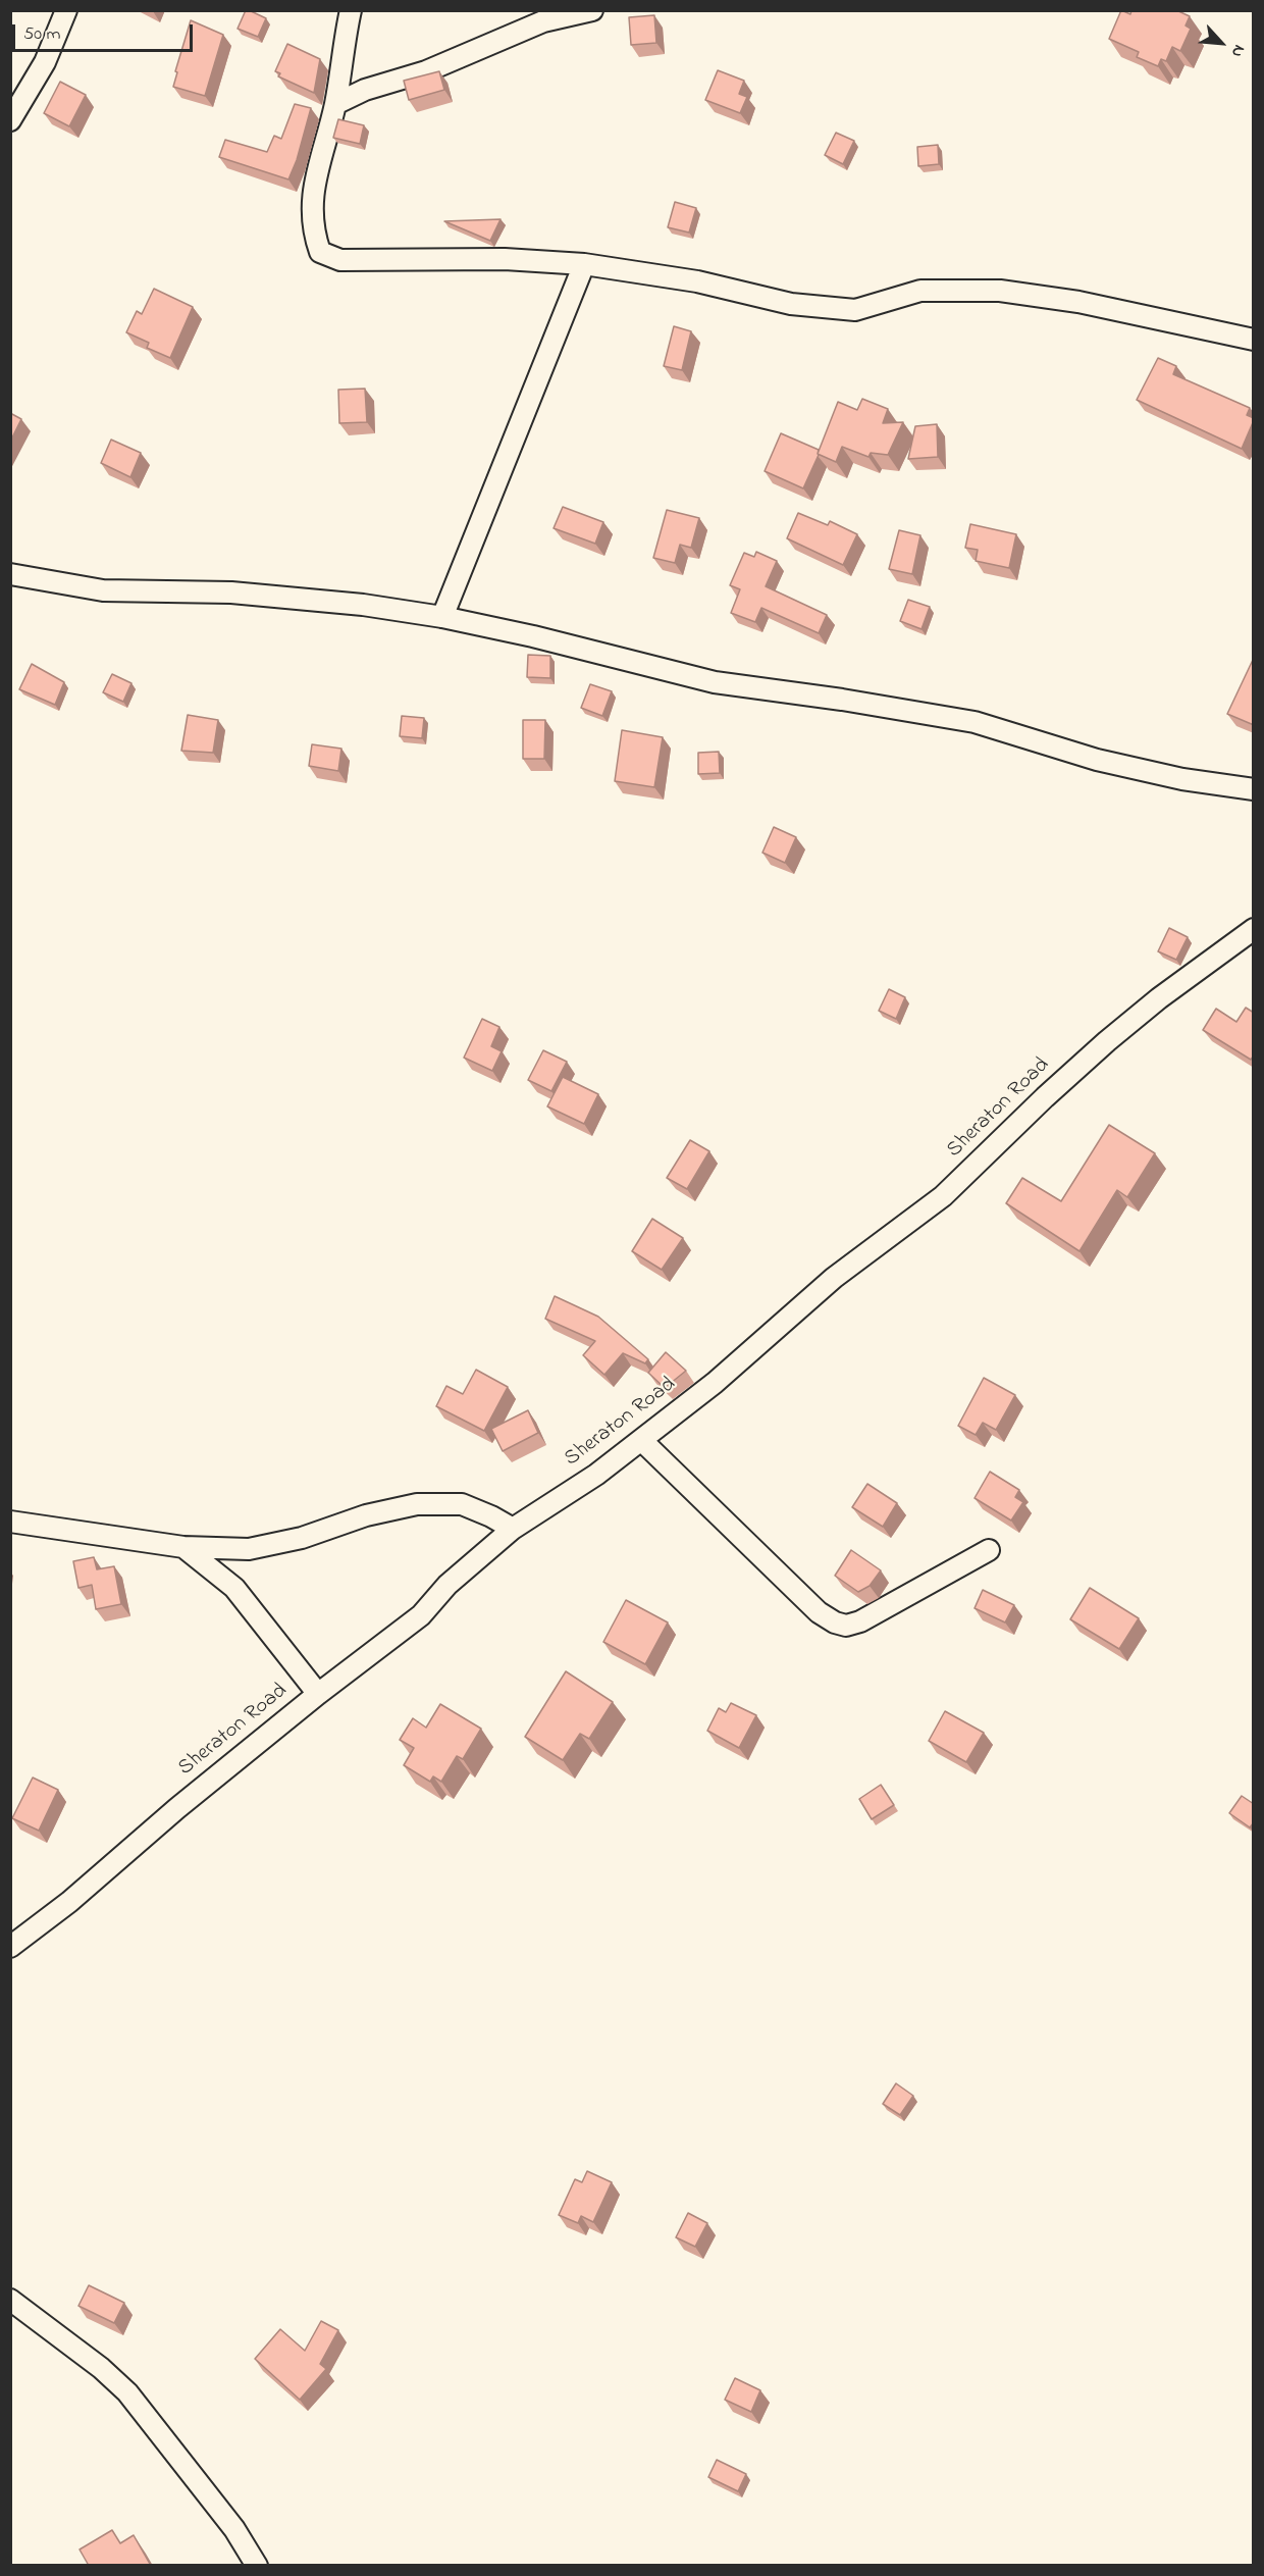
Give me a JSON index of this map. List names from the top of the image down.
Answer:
{
  "streets": {
    "street": ["Sheraton Road"]
  },
  "scale_bar": "50 m",
  "north": "bottom right"
}
